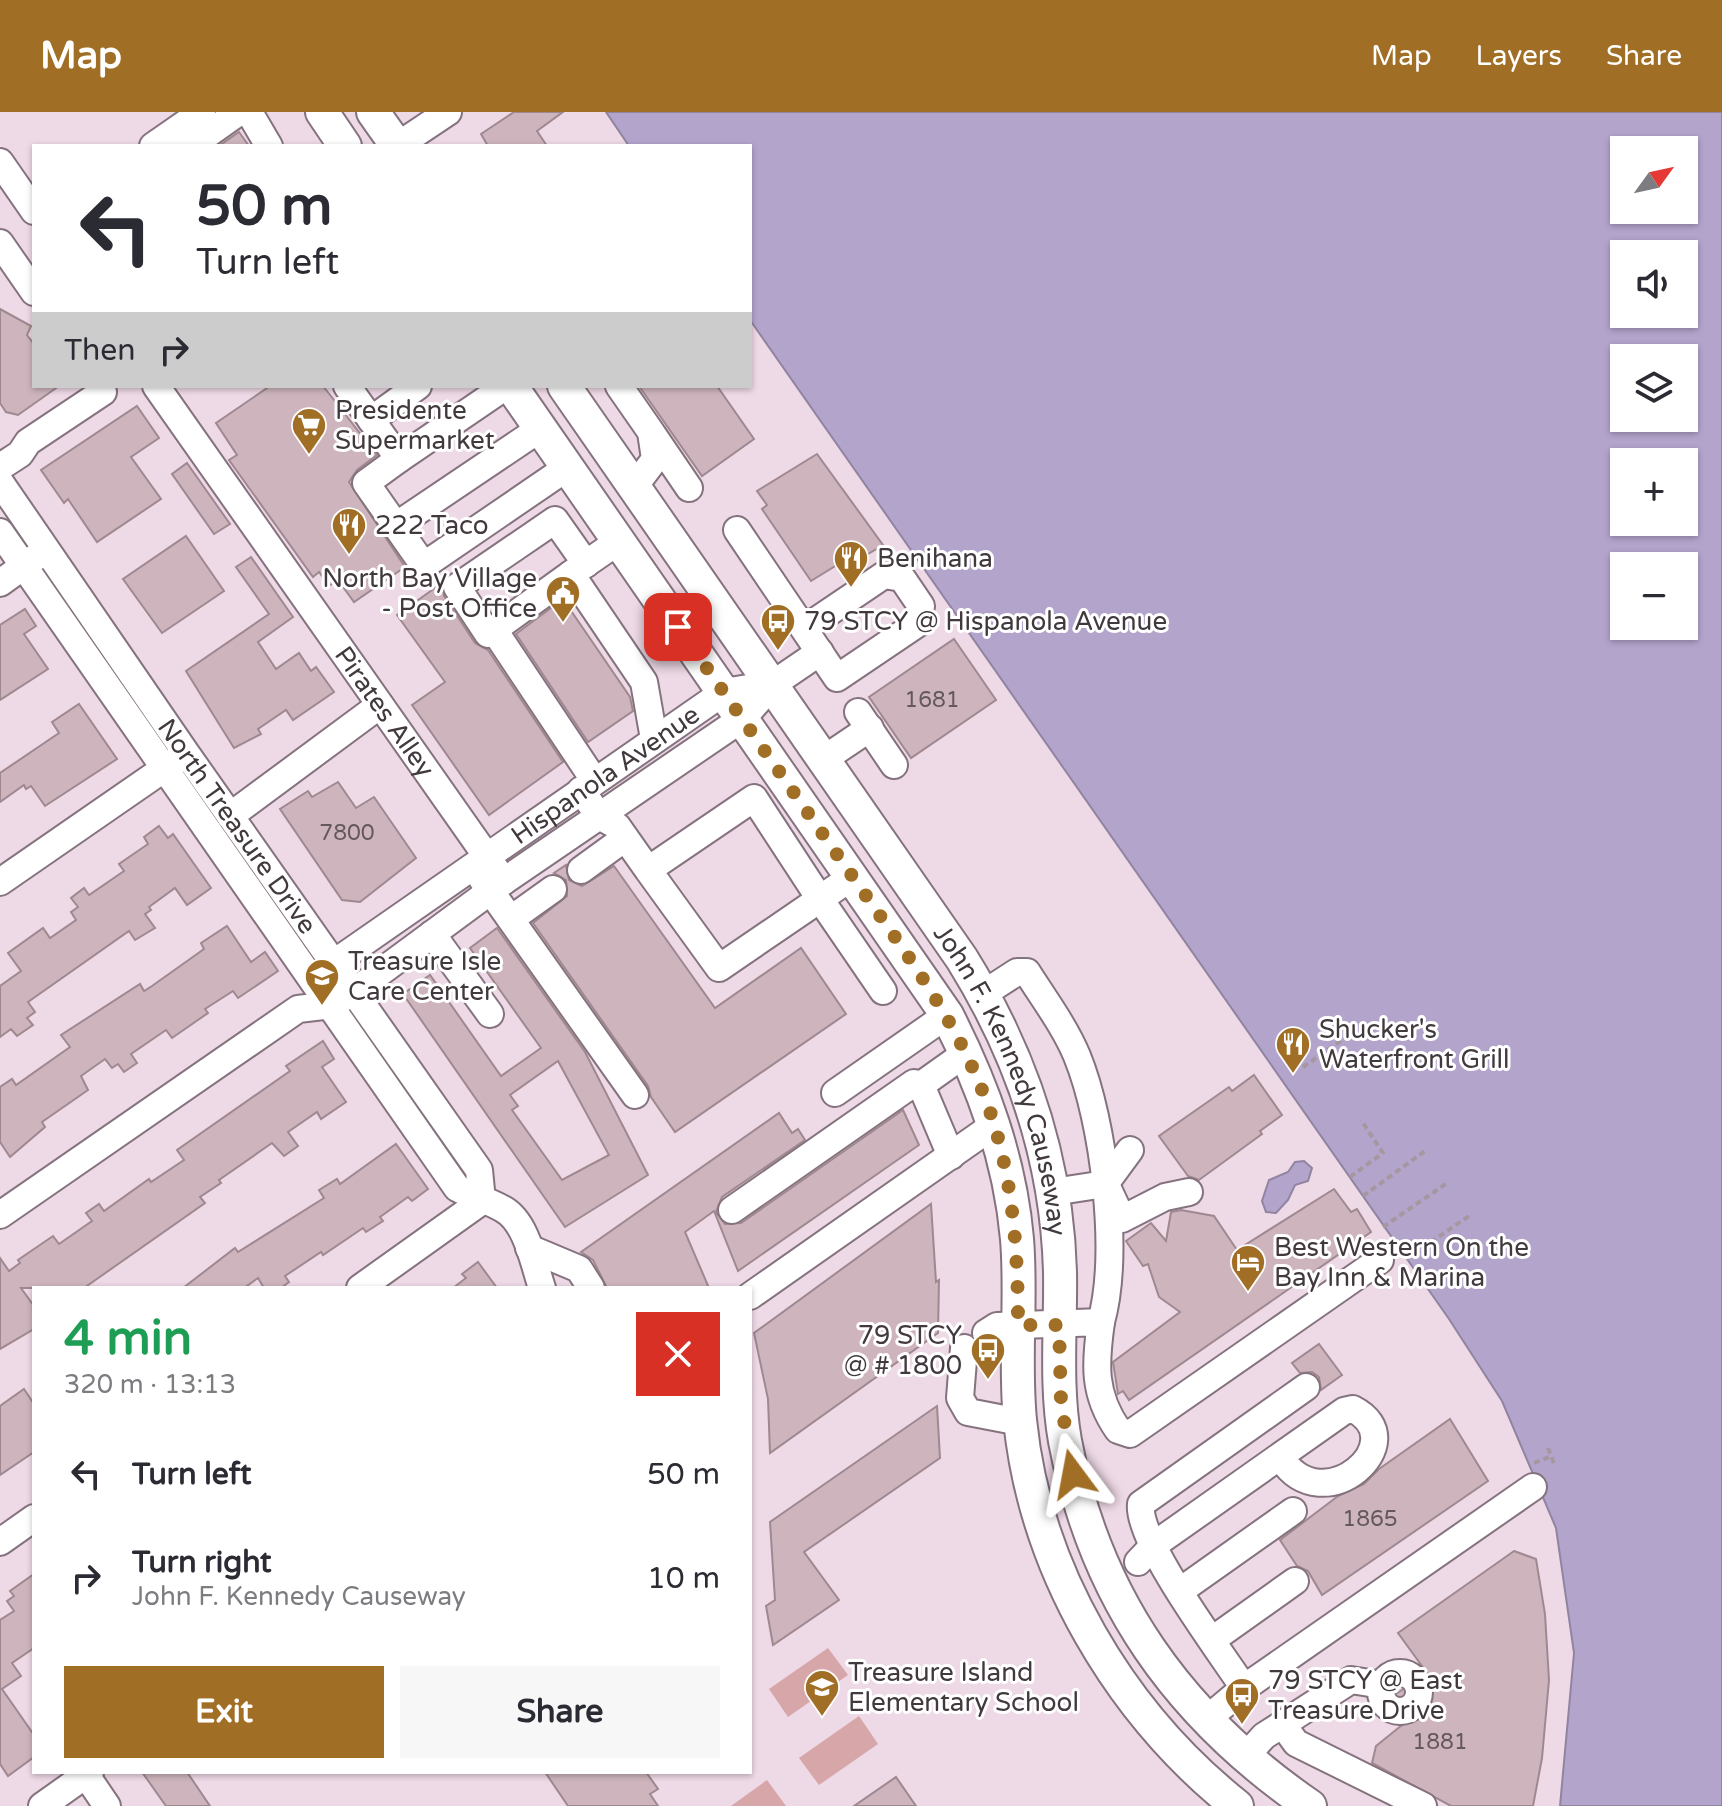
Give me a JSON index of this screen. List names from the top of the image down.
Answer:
{
  "streets": {
    "main road": ["John F. Kennedy Causeway"],
    "street": ["Pirates Alley", "Hispanola Avenue", "North Treasure Drive"]
  },
  "crossings": [
    ["Pirates Alley", "Hispanola Avenue"],
    ["Hispanola Avenue", "North Treasure Drive"],
    ["Hispanola Avenue", "John F. Kennedy Causeway"]
  ],
  "places": {
    "supermarket": ["Presidente Supermarket"],
    "restaurant": ["222 Taco", "Benihana", "Shucker's Waterfront Grill"],
    "public building": ["North Bay Village - Post Office"],
    "bus stop": ["79 STCY @ Hispanola Avenue", "79 STCY @ # 1800", "79 STCY @ East Treasure Drive"],
    "school or university": ["Treasure Isle Care Center", "Treasure Island Elementary School"],
    "hotel": ["Best Western On the Bay Inn & Marina"]
  },
  "house_numbers": [
    "1681",
    "7800",
    "1865",
    "1881"
  ],
  "north": "top right",
  "page": {
    "header": "Map",
    "nav": ["Map", "Layers", "Share"],
    "map_buttons": ["+", "−"],
    "turn": ["50 m", "Turn left"],
    "then": "Then",
    "heading": ["4 min", "320 m · 13:13"],
    "list": [
      {
        "name": "Turn left",
        "value": "50 m"
      },
      {
        "name": "Turn right",
        "note": "John F. Kennedy Causeway",
        "value": "10 m"
      }
    ],
    "buttons": ["Exit", "Share"]
  }
}
